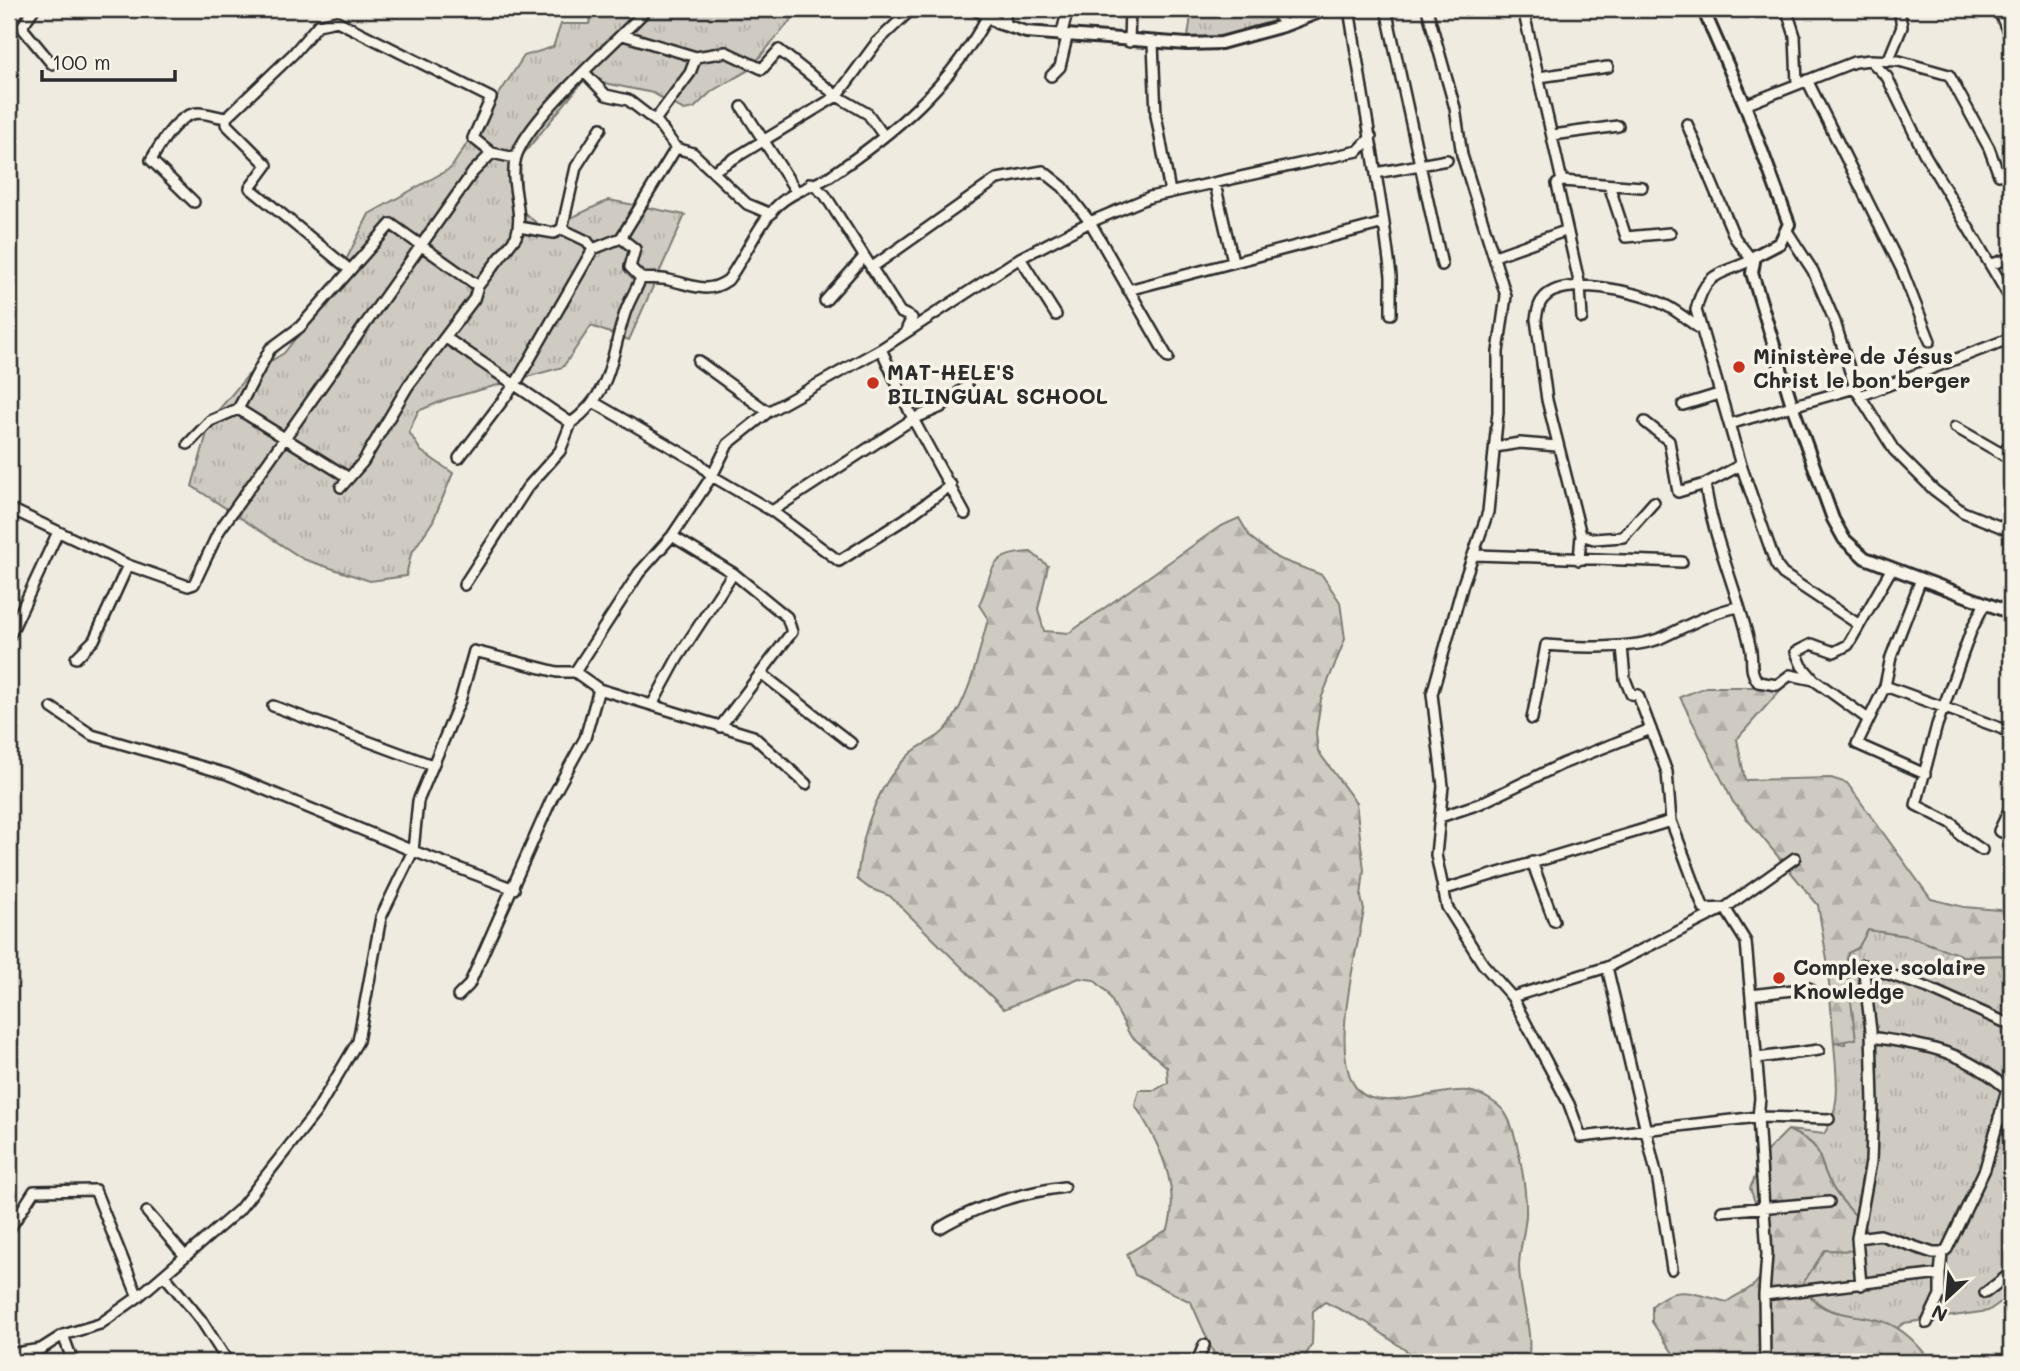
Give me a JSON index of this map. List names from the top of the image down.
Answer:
{
  "places": ["Ministère de Jésus Christ le bon berger", "MAT-HELE'S BILINGUAL SCHOOL", "Complexe scolaire Knowledge"],
  "scale_bar": "100 m",
  "north": "bottom left"
}
